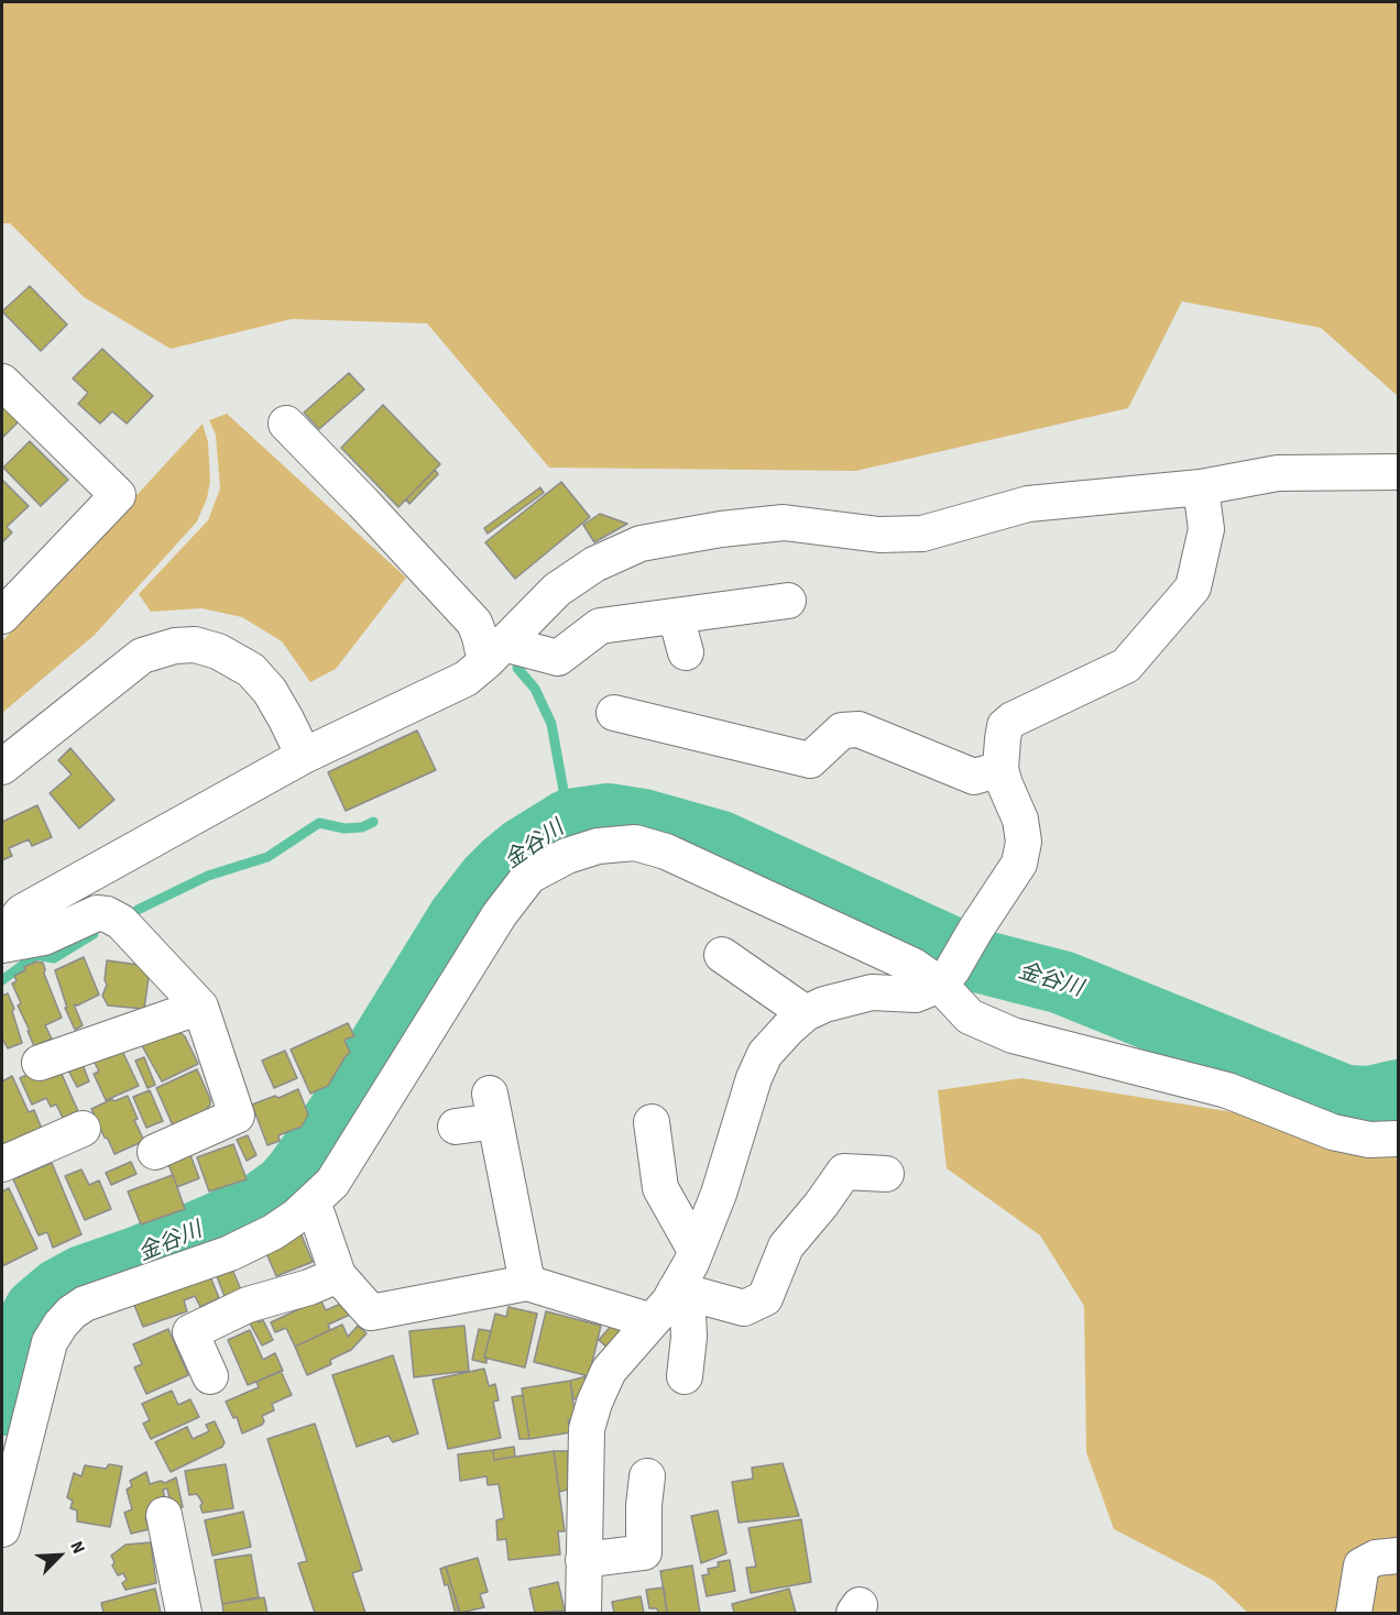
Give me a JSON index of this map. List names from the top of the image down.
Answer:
{
  "water": ["金谷川"],
  "north": "top right"
}
